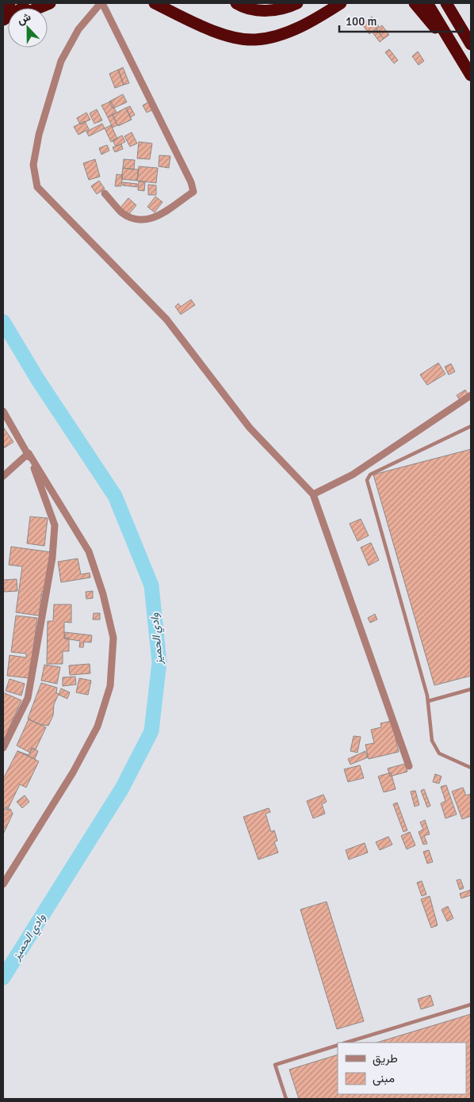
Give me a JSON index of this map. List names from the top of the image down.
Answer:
{
  "water": ["وادي الحميز"],
  "legend": ["طريق", "مبنى"],
  "scale_bar": "100 m",
  "north": "top"
}
